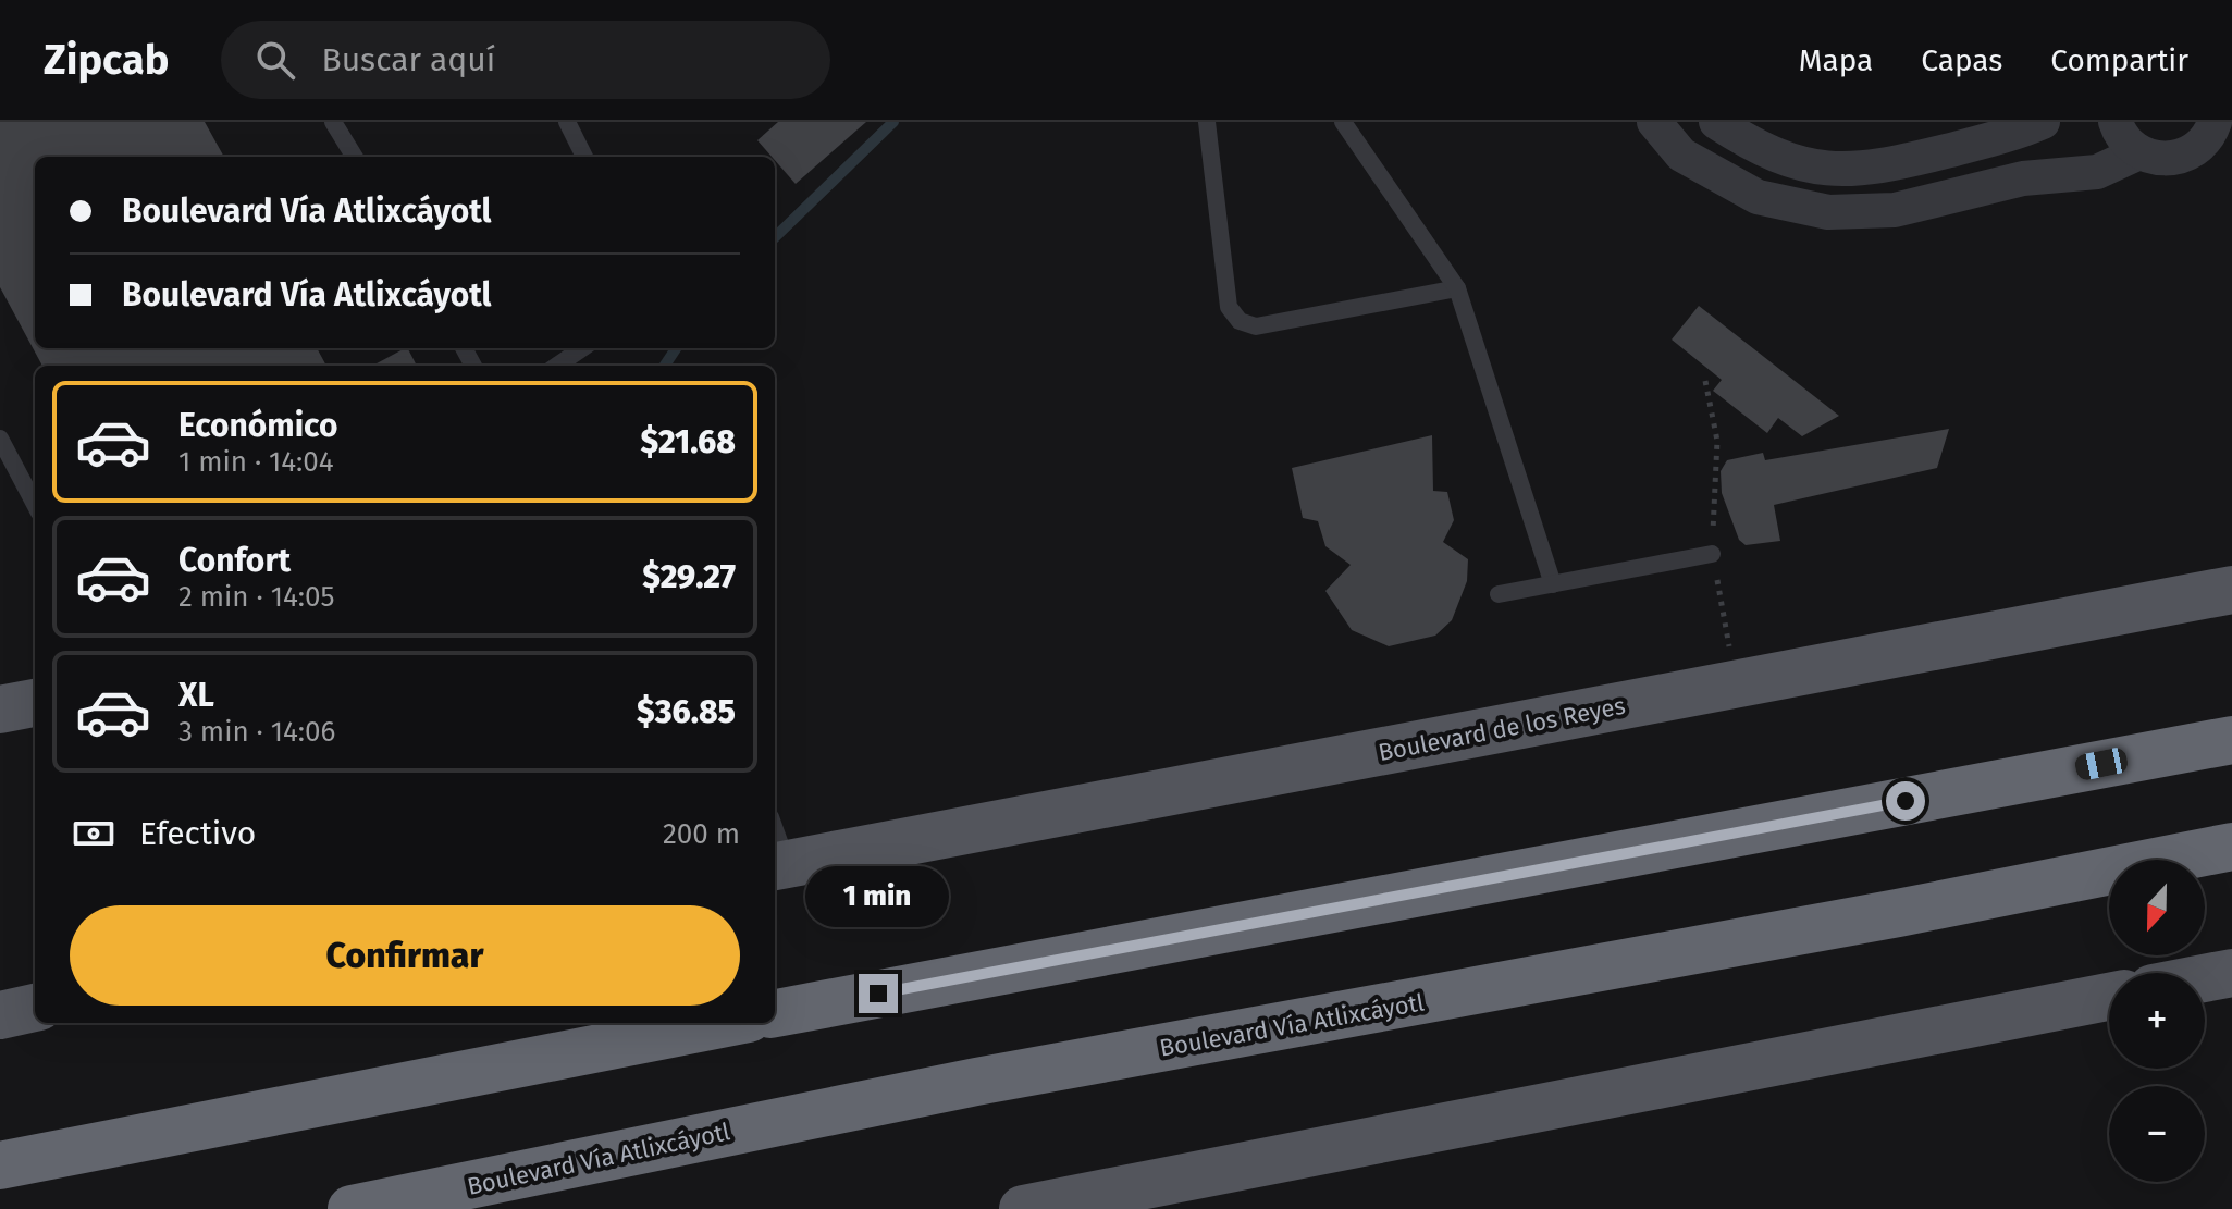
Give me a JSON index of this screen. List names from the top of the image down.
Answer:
{
  "streets": {
    "highway": ["Boulevard Vía Atlixcáyotl"],
    "main road": ["Boulevard de los Reyes"]
  },
  "north": "bottom",
  "page": {
    "header": "Zipcab",
    "search": "Buscar aquí",
    "nav": ["Mapa", "Capas", "Compartir"],
    "banner": ["Boulevard Vía Atlixcáyotl", "Boulevard Vía Atlixcáyotl"],
    "list": [
      {
        "name": "Económico",
        "note": "1 min · 14:04",
        "value": "$21.68"
      },
      {
        "name": "Confort",
        "note": "2 min · 14:05",
        "value": "$29.27"
      },
      {
        "name": "XL",
        "note": "3 min · 14:06",
        "value": "$36.85"
      }
    ],
    "pay": ["Efectivo", "200 m"],
    "map_buttons": ["+", "−"],
    "bubble": "1 min",
    "buttons": "Confirmar"
  }
}
